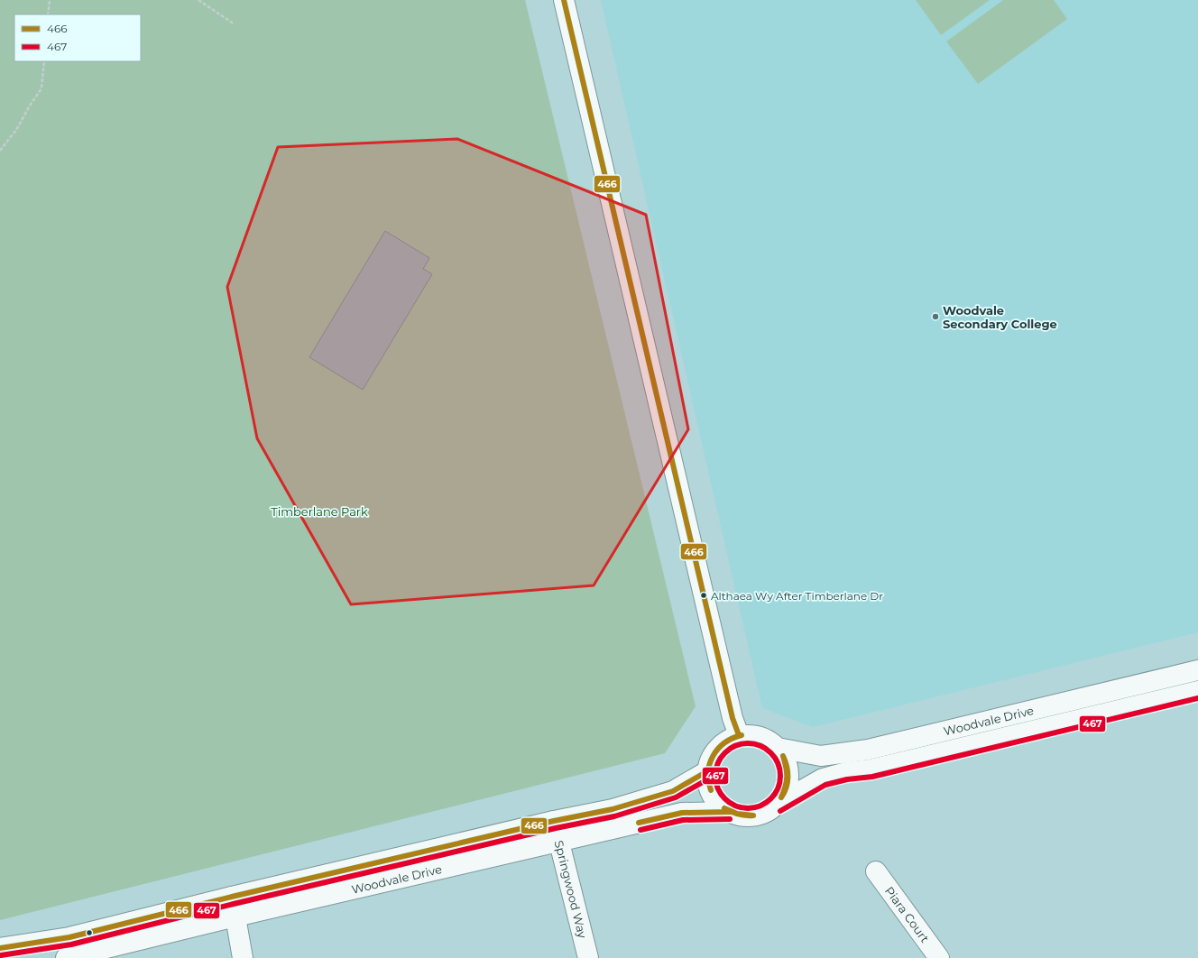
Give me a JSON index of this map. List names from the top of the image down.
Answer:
{
  "streets": {
    "street": ["Woodvale Drive", "Springwood Way", "Piara Court"]
  },
  "crossings": [
    ["Woodvale Drive", "Springwood Way"]
  ],
  "parks": ["Timberlane Park"],
  "places": ["Woodvale Secondary College", "Althaea Wy After Timberlane Dr"],
  "lines": ["transit line 466", "transit line 467"],
  "legend": ["466", "467"]
}
